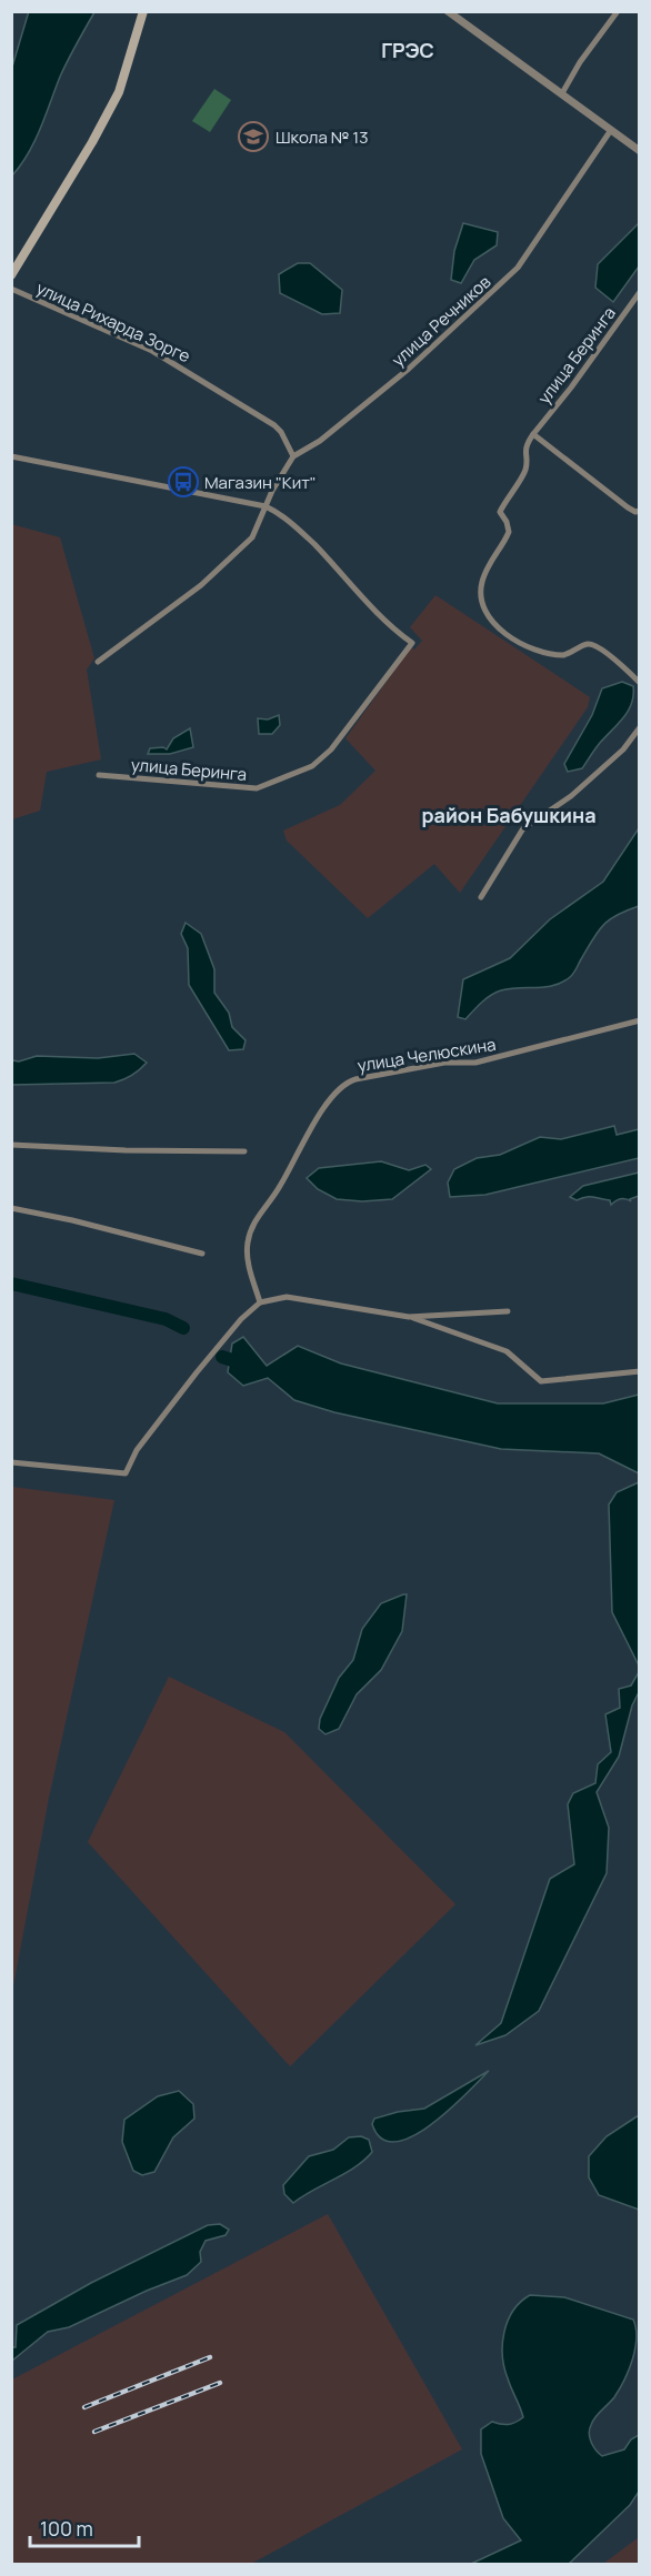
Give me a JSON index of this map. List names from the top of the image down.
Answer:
{
  "streets": {
    "street": [
      "улица Речников",
      "улица Рихарда Зорге",
      "улица Беринга",
      "улица Челюскина"
    ]
  },
  "crossings": [
    ["улица Речников", "улица Рихарда Зорге"],
    ["улица Речников", "улица Беринга"]
  ],
  "districts": ["ГРЭС", "район Бабушкина"],
  "places": {
    "school or university": ["Школа № 13"],
    "bus stop": ["Магазин \"Кит\""]
  },
  "scale_bar": "100 m"
}
